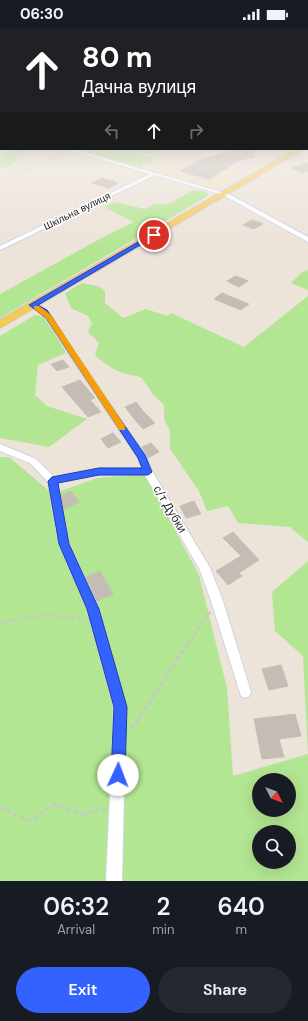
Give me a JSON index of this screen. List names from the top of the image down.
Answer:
{
  "streets": {
    "street": ["Шкільна вулиця", "с/т Дубки"]
  },
  "north": "bottom right",
  "page": {
    "status": "06:30",
    "turn": ["80 m", "Дачна вулиця"],
    "eta": [
      "06:32",
      "Arrival",
      "2",
      "min",
      "640",
      "m"
    ],
    "buttons": ["Exit", "Share"]
  }
}
